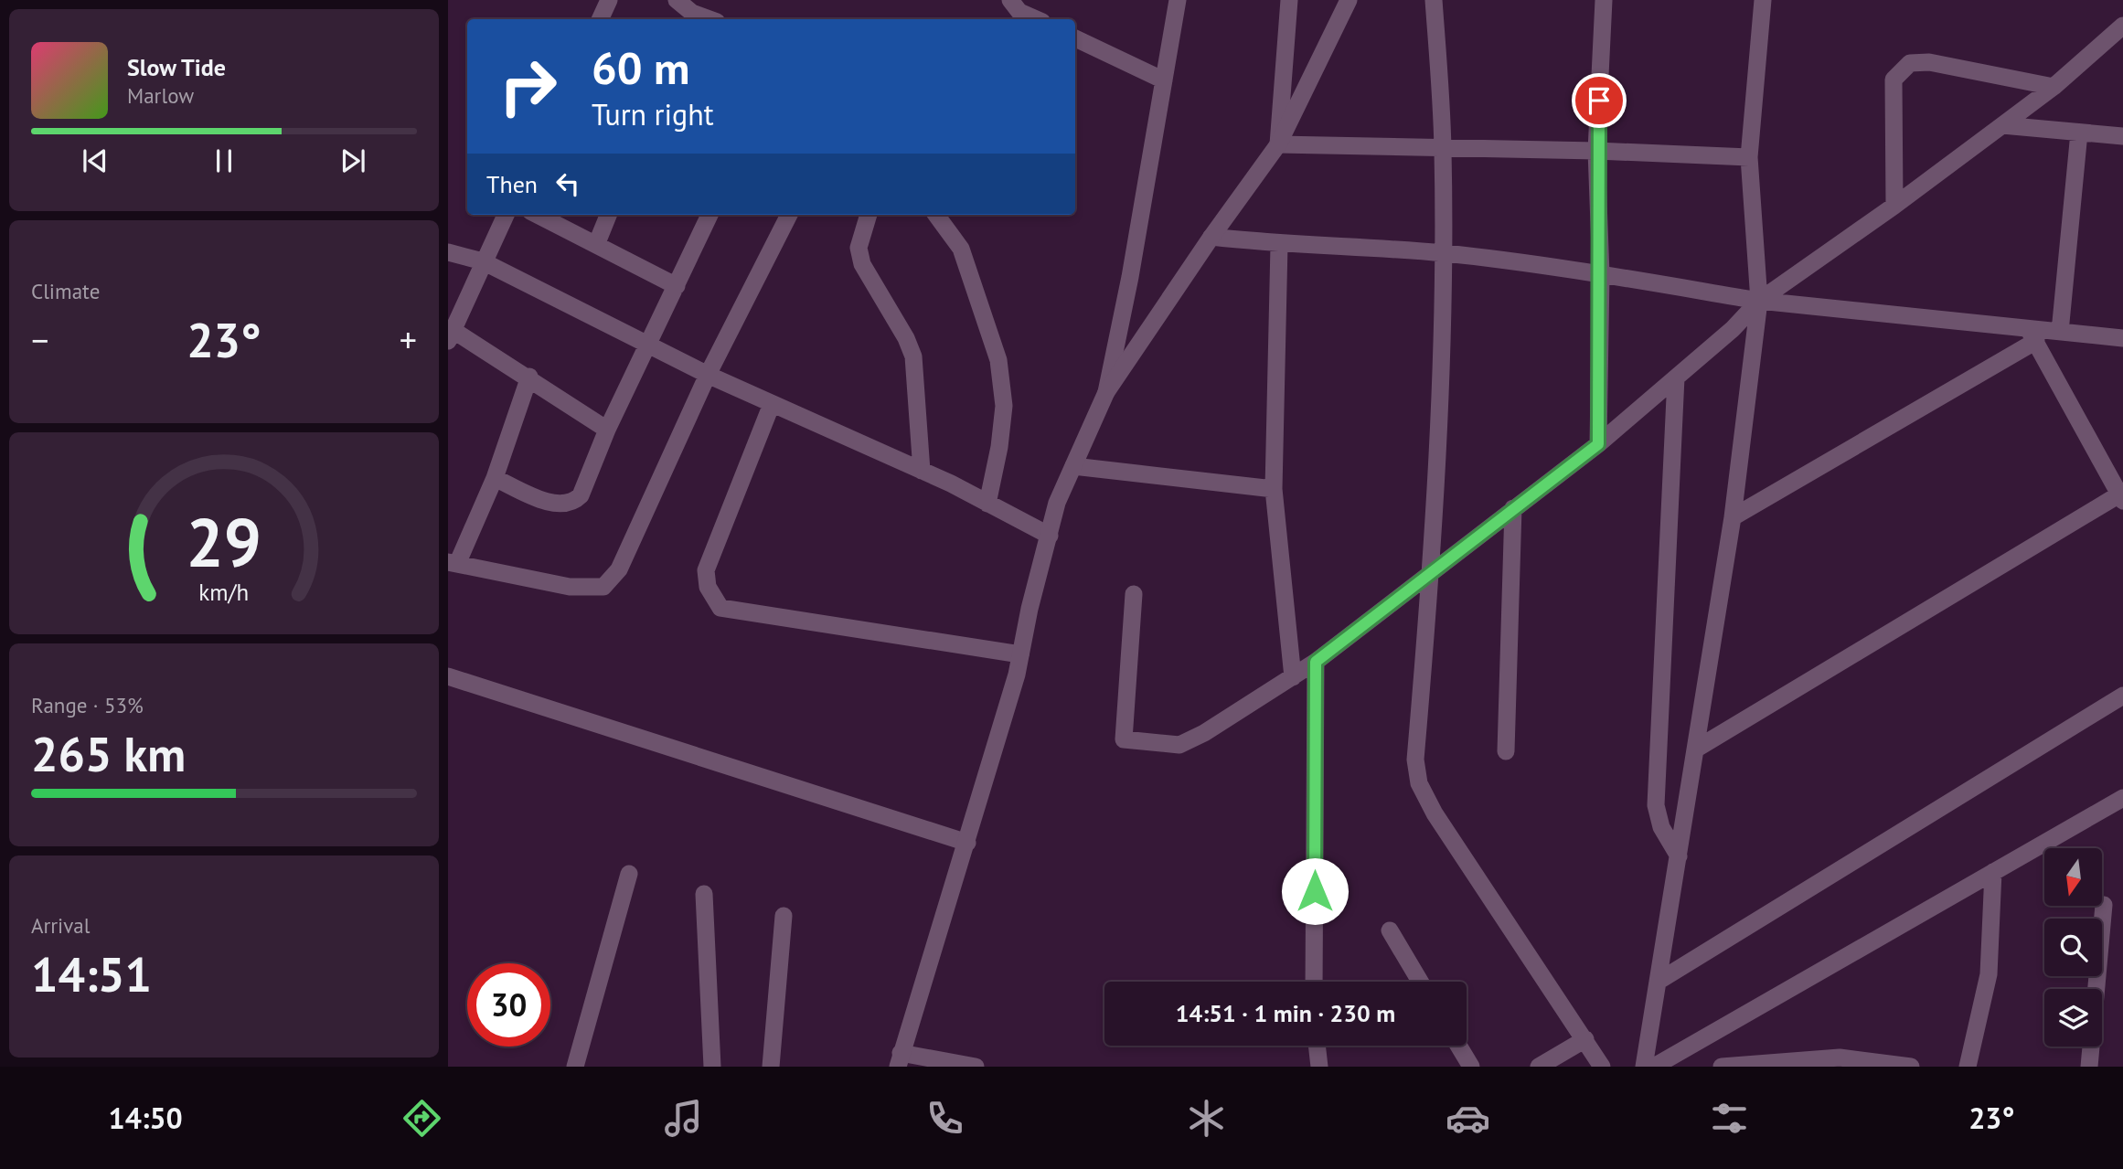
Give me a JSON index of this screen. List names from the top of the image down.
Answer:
{
  "north": "bottom",
  "page": {
    "turn": ["60 m", "Turn right"],
    "song": ["Slow Tide", "Marlow"],
    "then": "Then",
    "tile": [
      "Climate",
      ["Range · 53%", "265 km"],
      ["Arrival", "14:51"]
    ],
    "heat": ["−", "23°", "+"],
    "limit": "30",
    "trip": "14:51 · 1 min · 230 m",
    "tabs": ["14:50", "23°"],
    "gauge": ["29", "km/h"]
  }
}
